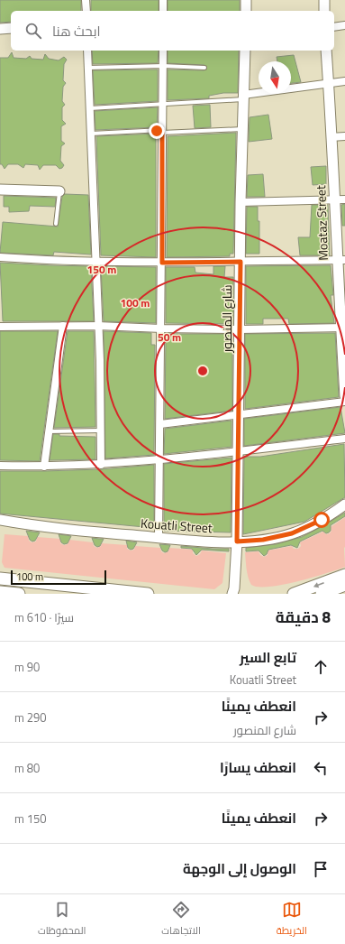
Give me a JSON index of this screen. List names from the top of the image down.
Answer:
{
  "streets": {
    "street": ["Moataz Street", "شارع المنصور", "Kouatli Street"]
  },
  "crossings": [
    ["شارع المنصور", "Kouatli Street"]
  ],
  "scale_bar": "100 m",
  "north": "bottom",
  "page": {
    "search": "ابحث هنا",
    "scale": "100 m",
    "heading": ["8 دقيقة", "سيرًا · 610 m"],
    "list": [
      ["تابع السير", "Kouatli Street", "90 m"],
      ["انعطف يمينًا", "شارع المنصور", "290 m"],
      ["انعطف يسارًا", "80 m"],
      ["انعطف يمينًا", "150 m"],
      "الوصول إلى الوجهة"
    ],
    "nav": ["الخريطة", "الاتجاهات", "المحفوظات"]
  },
  "rings": ["150 m", "100 m", "50 m"]
}
